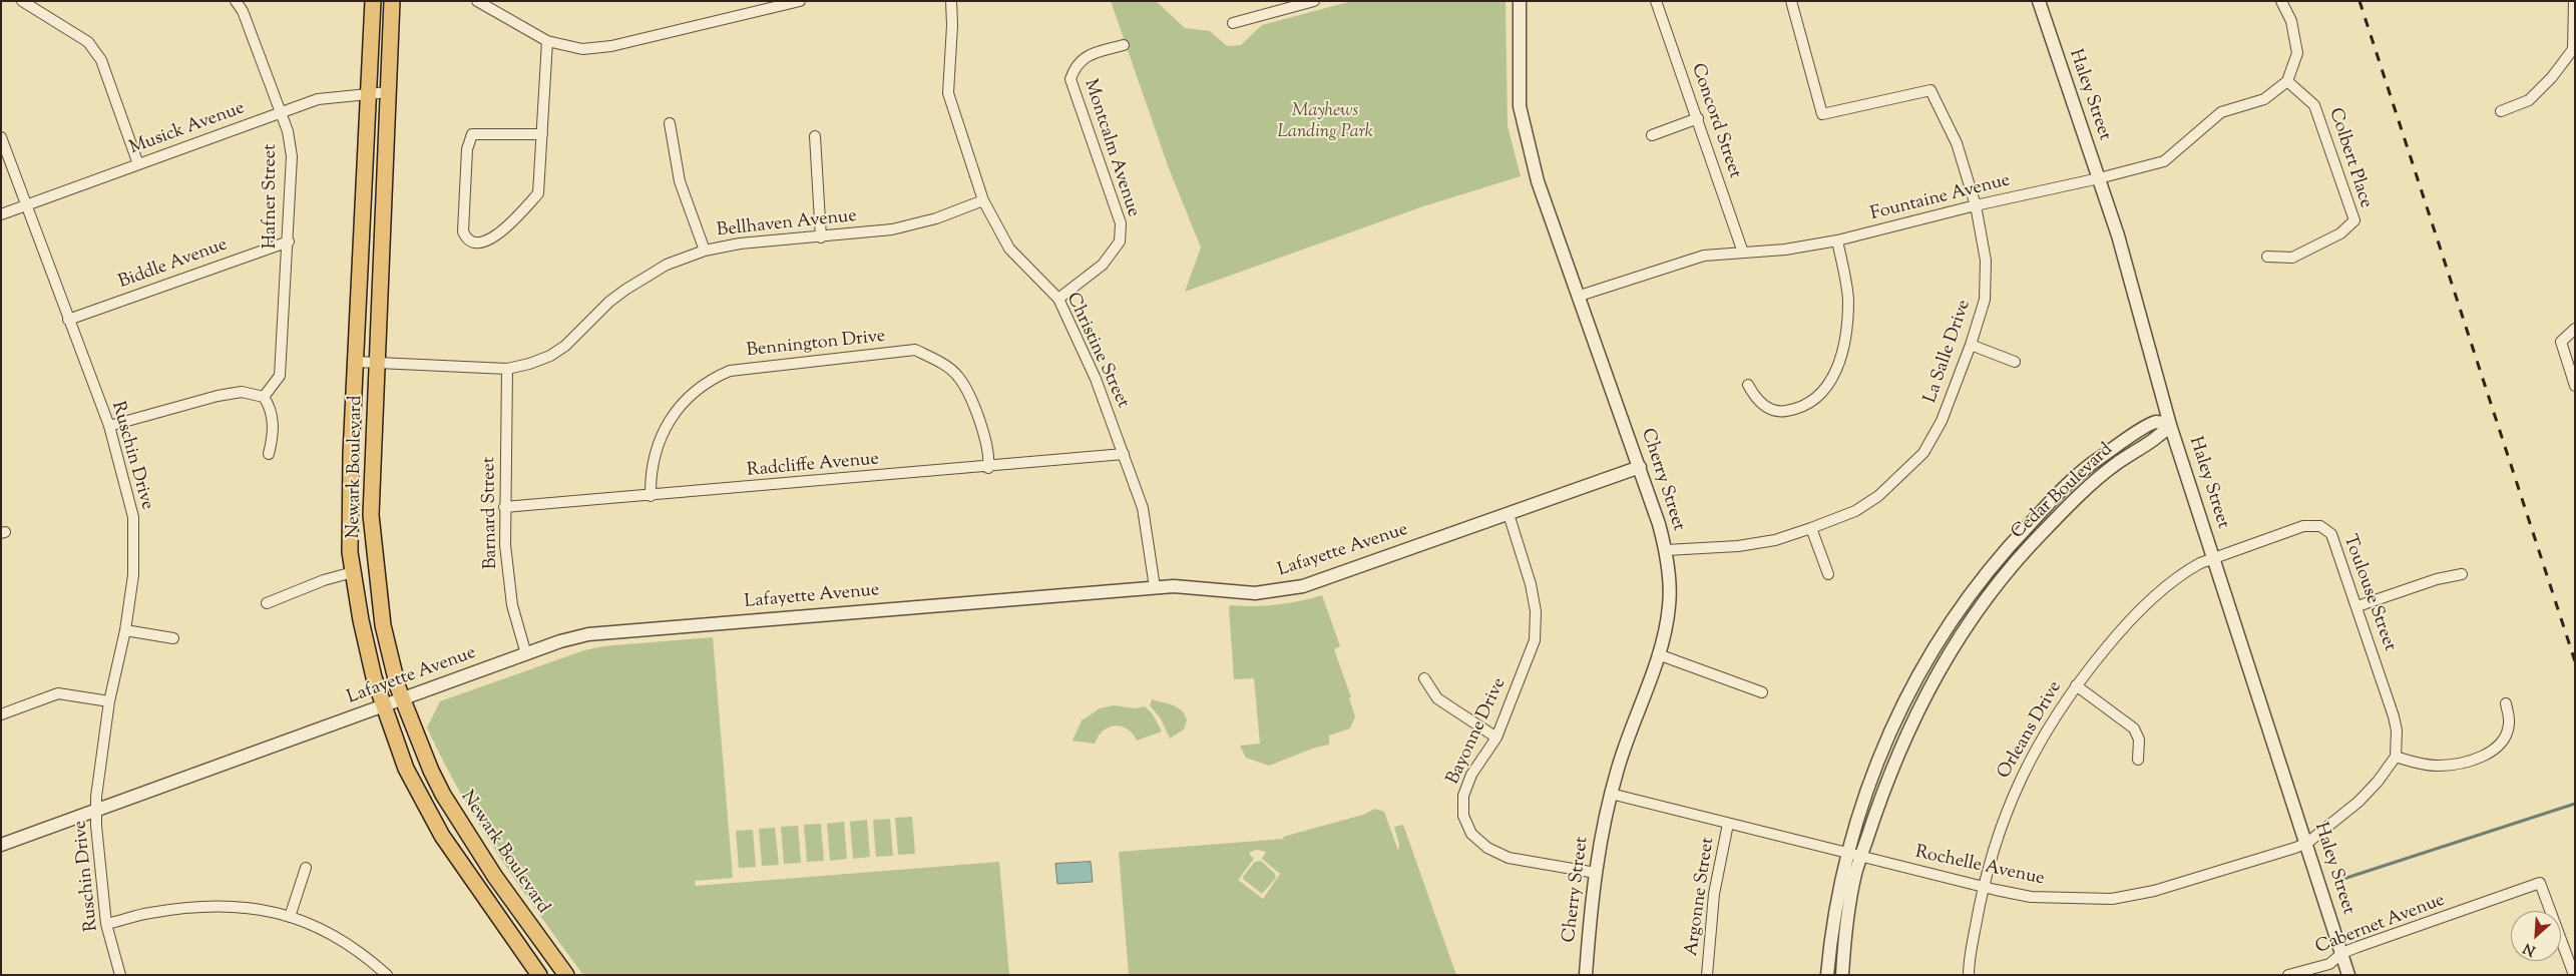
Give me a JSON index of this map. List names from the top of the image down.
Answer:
{
  "streets": {
    "main road": ["Newark Boulevard"],
    "street": [
      "Haley Street",
      "Concord Street",
      "Musick Avenue",
      "Montcalm Avenue",
      "Colbert Place",
      "Hafner Street",
      "Fountaine Avenue",
      "Bellhaven Avenue",
      "Biddle Avenue",
      "Bennington Drive",
      "Christine Street",
      "La Salle Drive",
      "Ruschin Drive",
      "Radcliffe Avenue",
      "Cherry Street",
      "Cedar Boulevard",
      "Barnard Street",
      "Lafayette Avenue",
      "Toulouse Street",
      "Orleans Drive",
      "Bayonne Drive",
      "Rochelle Avenue",
      "Argonne Street",
      "Cabernet Avenue"
    ]
  },
  "crossings": [
    ["Haley Street", "Fountaine Avenue"],
    ["Haley Street", "Cedar Boulevard"],
    ["Haley Street", "Toulouse Street"],
    ["Haley Street", "Orleans Drive"],
    ["Haley Street", "Rochelle Avenue"],
    ["Haley Street", "Cabernet Avenue"],
    ["Concord Street", "Fountaine Avenue"],
    ["Musick Avenue", "Hafner Street"],
    ["Musick Avenue", "Ruschin Drive"],
    ["Musick Avenue", "Newark Boulevard"],
    ["Montcalm Avenue", "Christine Street"],
    ["Colbert Place", "Fountaine Avenue"],
    ["Hafner Street", "Biddle Avenue"],
    ["Fountaine Avenue", "La Salle Drive"],
    ["Fountaine Avenue", "Cherry Street"],
    ["Bellhaven Avenue", "Christine Street"],
    ["Bellhaven Avenue", "Newark Boulevard"],
    ["Bellhaven Avenue", "Barnard Street"],
    ["Biddle Avenue", "Ruschin Drive"],
    ["Bennington Drive", "Radcliffe Avenue"],
    ["Christine Street", "Radcliffe Avenue"],
    ["Christine Street", "Lafayette Avenue"],
    ["La Salle Drive", "Cherry Street"],
    ["Ruschin Drive", "Lafayette Avenue"],
    ["Radcliffe Avenue", "Barnard Street"],
    ["Newark Boulevard", "Lafayette Avenue"],
    ["Cherry Street", "Lafayette Avenue"],
    ["Cherry Street", "Bayonne Drive"],
    ["Cherry Street", "Rochelle Avenue"],
    ["Cedar Boulevard", "Rochelle Avenue"],
    ["Barnard Street", "Lafayette Avenue"],
    ["Lafayette Avenue", "Bayonne Drive"],
    ["Toulouse Street", "Orleans Drive"],
    ["Toulouse Street", "Rochelle Avenue"],
    ["Orleans Drive", "Rochelle Avenue"],
    ["Rochelle Avenue", "Argonne Street"]
  ],
  "parks": ["Mayhews Landing Park"],
  "north": "bottom left"
}
